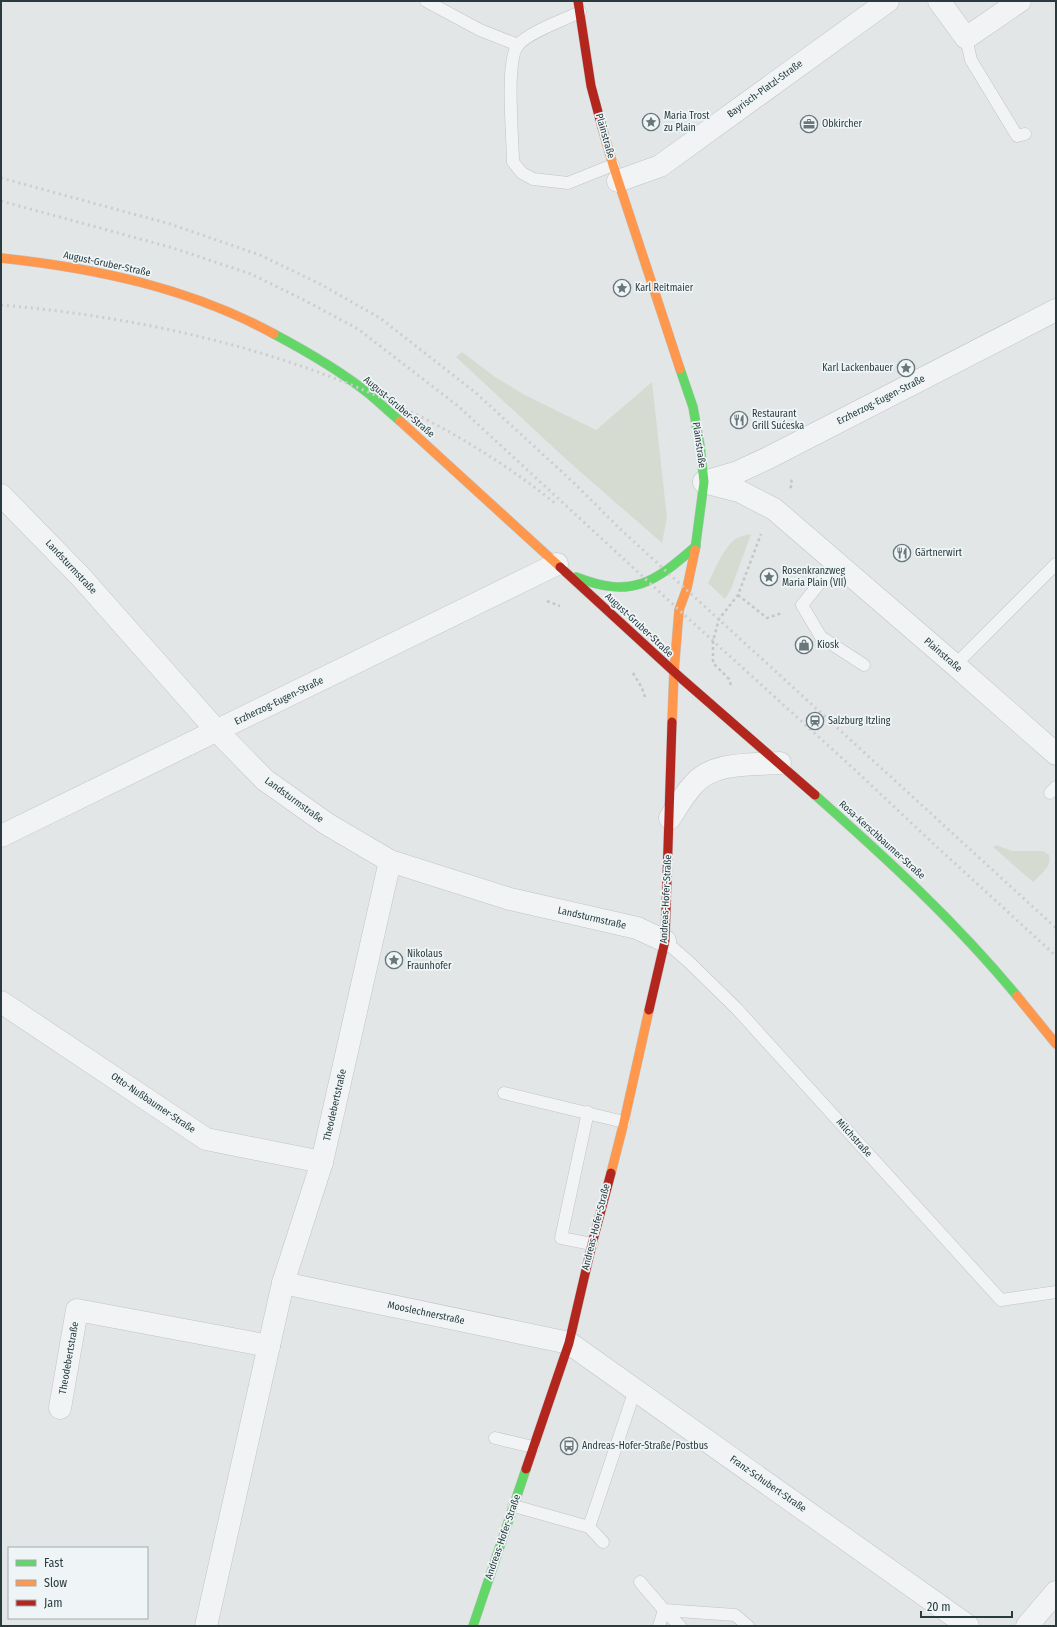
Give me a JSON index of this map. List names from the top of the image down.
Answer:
{
  "streets": {
    "street": [
      "Bayrisch-Platzl-Straße",
      "Plainstraße",
      "August-Gruber-Straße",
      "Erzherzog-Eugen-Straße",
      "Landsturmstraße",
      "Rosa-Kerschbaumer-Straße",
      "Andreas-Hofer-Straße",
      "Otto-Nußbaumer-Straße",
      "Theodebertstraße",
      "Mooslechnerstraße",
      "Franz-Schubert-Straße"
    ],
    "lane": ["Milchstraße"]
  },
  "crossings": [
    ["Bayrisch-Platzl-Straße", "Plainstraße"],
    ["Plainstraße", "Erzherzog-Eugen-Straße"],
    ["Plainstraße", "Andreas-Hofer-Straße"],
    ["August-Gruber-Straße", "Erzherzog-Eugen-Straße"],
    ["August-Gruber-Straße", "Rosa-Kerschbaumer-Straße"],
    ["August-Gruber-Straße", "Andreas-Hofer-Straße"],
    ["Erzherzog-Eugen-Straße", "Landsturmstraße"],
    ["Erzherzog-Eugen-Straße", "Andreas-Hofer-Straße"],
    ["Landsturmstraße", "Andreas-Hofer-Straße"],
    ["Landsturmstraße", "Theodebertstraße"],
    ["Landsturmstraße", "Milchstraße"],
    ["Rosa-Kerschbaumer-Straße", "Andreas-Hofer-Straße"],
    ["Andreas-Hofer-Straße", "Milchstraße"],
    ["Andreas-Hofer-Straße", "Mooslechnerstraße"],
    ["Andreas-Hofer-Straße", "Franz-Schubert-Straße"],
    ["Otto-Nußbaumer-Straße", "Theodebertstraße"],
    ["Theodebertstraße", "Mooslechnerstraße"],
    ["Mooslechnerstraße", "Franz-Schubert-Straße"]
  ],
  "places": {
    "place": [
      "Maria Trost zu Plain",
      "Karl Reitmaier",
      "Karl Lackenbauer",
      "Rosenkranzweg Maria Plain (VII)",
      "Nikolaus Fraunhofer"
    ],
    "office": ["Obkircher"],
    "restaurant": ["Restaurant Grill Sućeska", "Gärtnerwirt"],
    "shop": ["Kiosk"],
    "station": ["Salzburg Itzling"],
    "bus stop": ["Andreas-Hofer-Straße/Postbus"]
  },
  "legend": ["Fast", "Slow", "Jam"],
  "scale_bar": "20 m"
}
